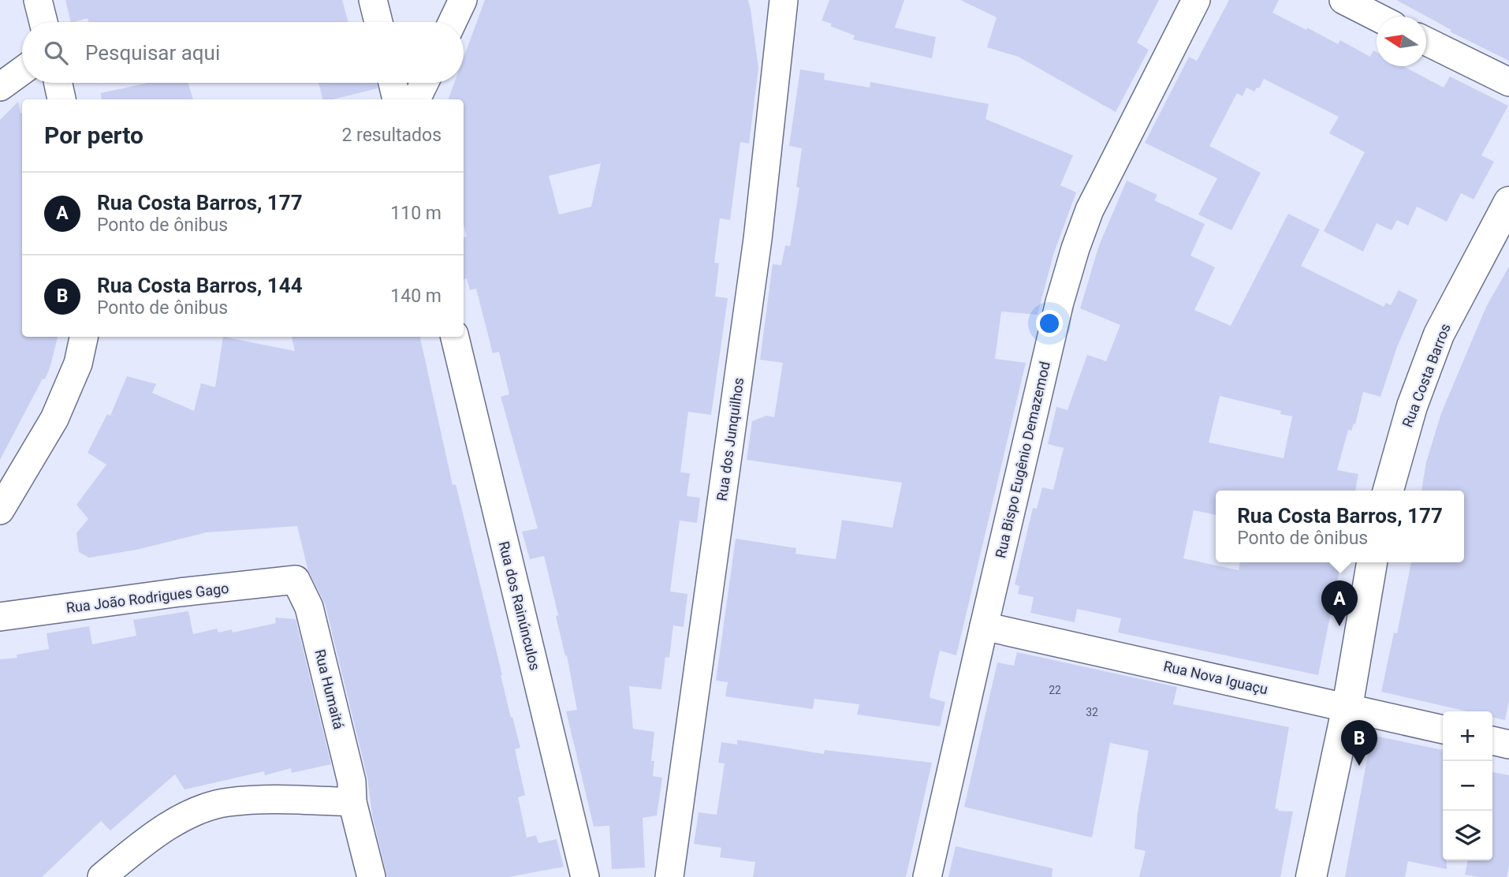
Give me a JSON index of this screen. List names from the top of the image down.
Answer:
{
  "streets": {
    "main road": ["Rua Costa Barros"],
    "street": [
      "Rua dos Junquilhos",
      "Rua Bispo Eugênio Demazemod",
      "Rua João Rodrigues Gago",
      "Rua dos Rainúnculos",
      "Rua Nova Iguaçu",
      "Rua Humaitá"
    ]
  },
  "crossings": [
    ["Rua Bispo Eugênio Demazemod", "Rua Nova Iguaçu"],
    ["Rua João Rodrigues Gago", "Rua Humaitá"]
  ],
  "house_numbers": ["22", "32"],
  "north": "left",
  "page": {
    "search": "Pesquisar aqui",
    "heading": ["Por perto", "2 resultados"],
    "list": [
      {
        "mark": "A",
        "name": "Rua Costa Barros, 177",
        "note": "Ponto de ônibus",
        "value": "110 m"
      },
      {
        "mark": "B",
        "name": "Rua Costa Barros, 144",
        "note": "Ponto de ônibus",
        "value": "140 m"
      }
    ],
    "popup": ["Rua Costa Barros, 177", "Ponto de ônibus"],
    "pins": ["A", "B"],
    "map_buttons": ["+", "−"]
  }
}
